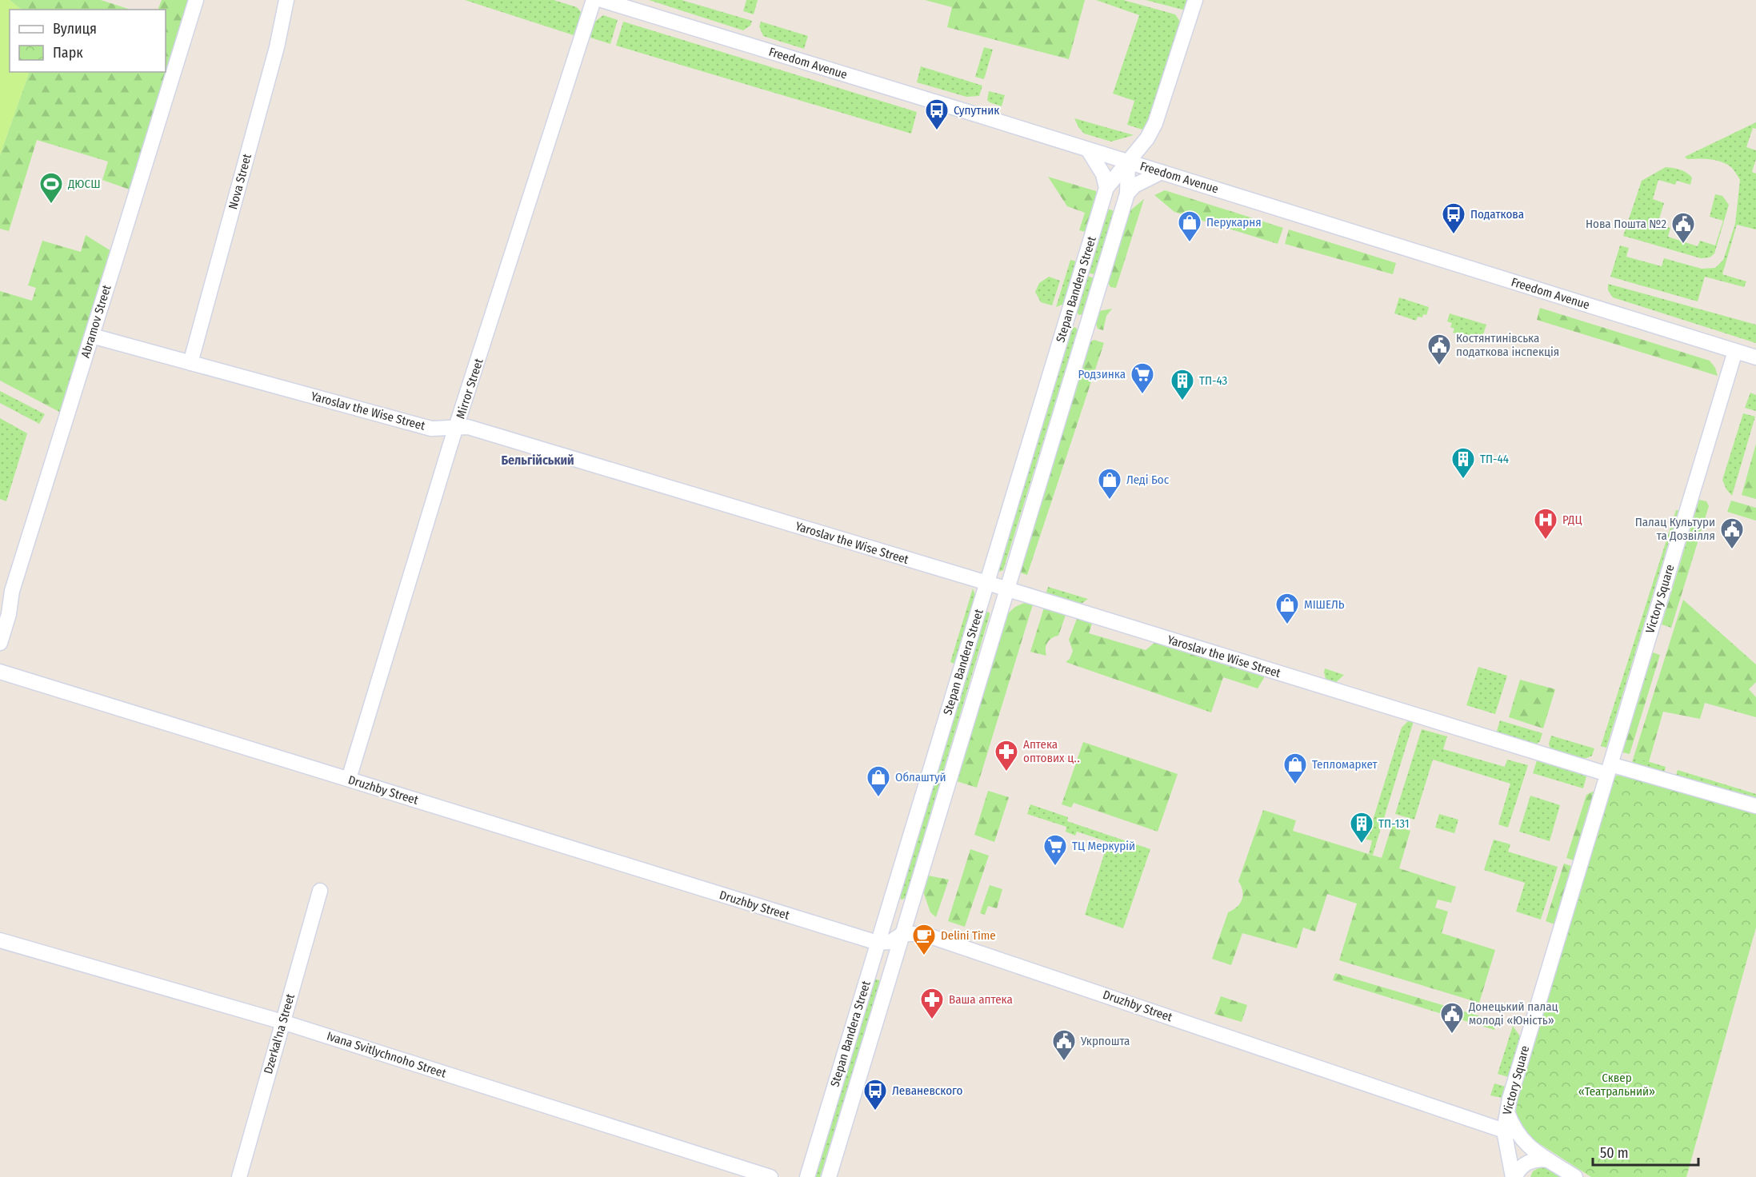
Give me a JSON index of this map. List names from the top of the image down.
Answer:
{
  "streets": {
    "street": [
      "Freedom Avenue",
      "Nova Street",
      "Stepan Bandera Street",
      "Abramov Street",
      "Mirror Street",
      "Yaroslav the Wise Street",
      "Victory Square",
      "Druzhby Street",
      "Dzerkal'na Street",
      "Ivana Svitlychnoho Street"
    ]
  },
  "crossings": [
    ["Freedom Avenue", "Stepan Bandera Street"],
    ["Freedom Avenue", "Victory Square"],
    ["Nova Street", "Yaroslav the Wise Street"],
    ["Stepan Bandera Street", "Yaroslav the Wise Street"],
    ["Stepan Bandera Street", "Druzhby Street"],
    ["Abramov Street", "Yaroslav the Wise Street"],
    ["Mirror Street", "Yaroslav the Wise Street"],
    ["Mirror Street", "Druzhby Street"],
    ["Yaroslav the Wise Street", "Victory Square"],
    ["Victory Square", "Druzhby Street"],
    ["Dzerkal'na Street", "Ivana Svitlychnoho Street"]
  ],
  "districts": ["Бельгійський"],
  "parks": ["Сквер «Театральний»"],
  "places": {
    "bus stop": ["Супутник", "Податкова", "Леваневского"],
    "sports": ["ДЮСШ"],
    "shop": [
      "Перукарня",
      "Леді Бос",
      "МІШЕЛЬ",
      "Тепломаркет",
      "Облаштуй"
    ],
    "public building": [
      "Нова Пошта №2",
      "Костянтинівська податкова інспекція",
      "Палац Культури та Дозвілля",
      "Донецький палац молоді «Юність»",
      "Укрпошта"
    ],
    "supermarket": ["Родзинка", "ТЦ Меркурій"],
    "building": ["ТП-43", "ТП-44", "ТП-131"],
    "hospital": ["РДЦ"],
    "pharmacy": ["Аптека оптових ц‥", "Ваша аптека"],
    "cafe": ["Delini Time"]
  },
  "legend": ["Вулиця", "Парк"],
  "scale_bar": "50 m"
}
